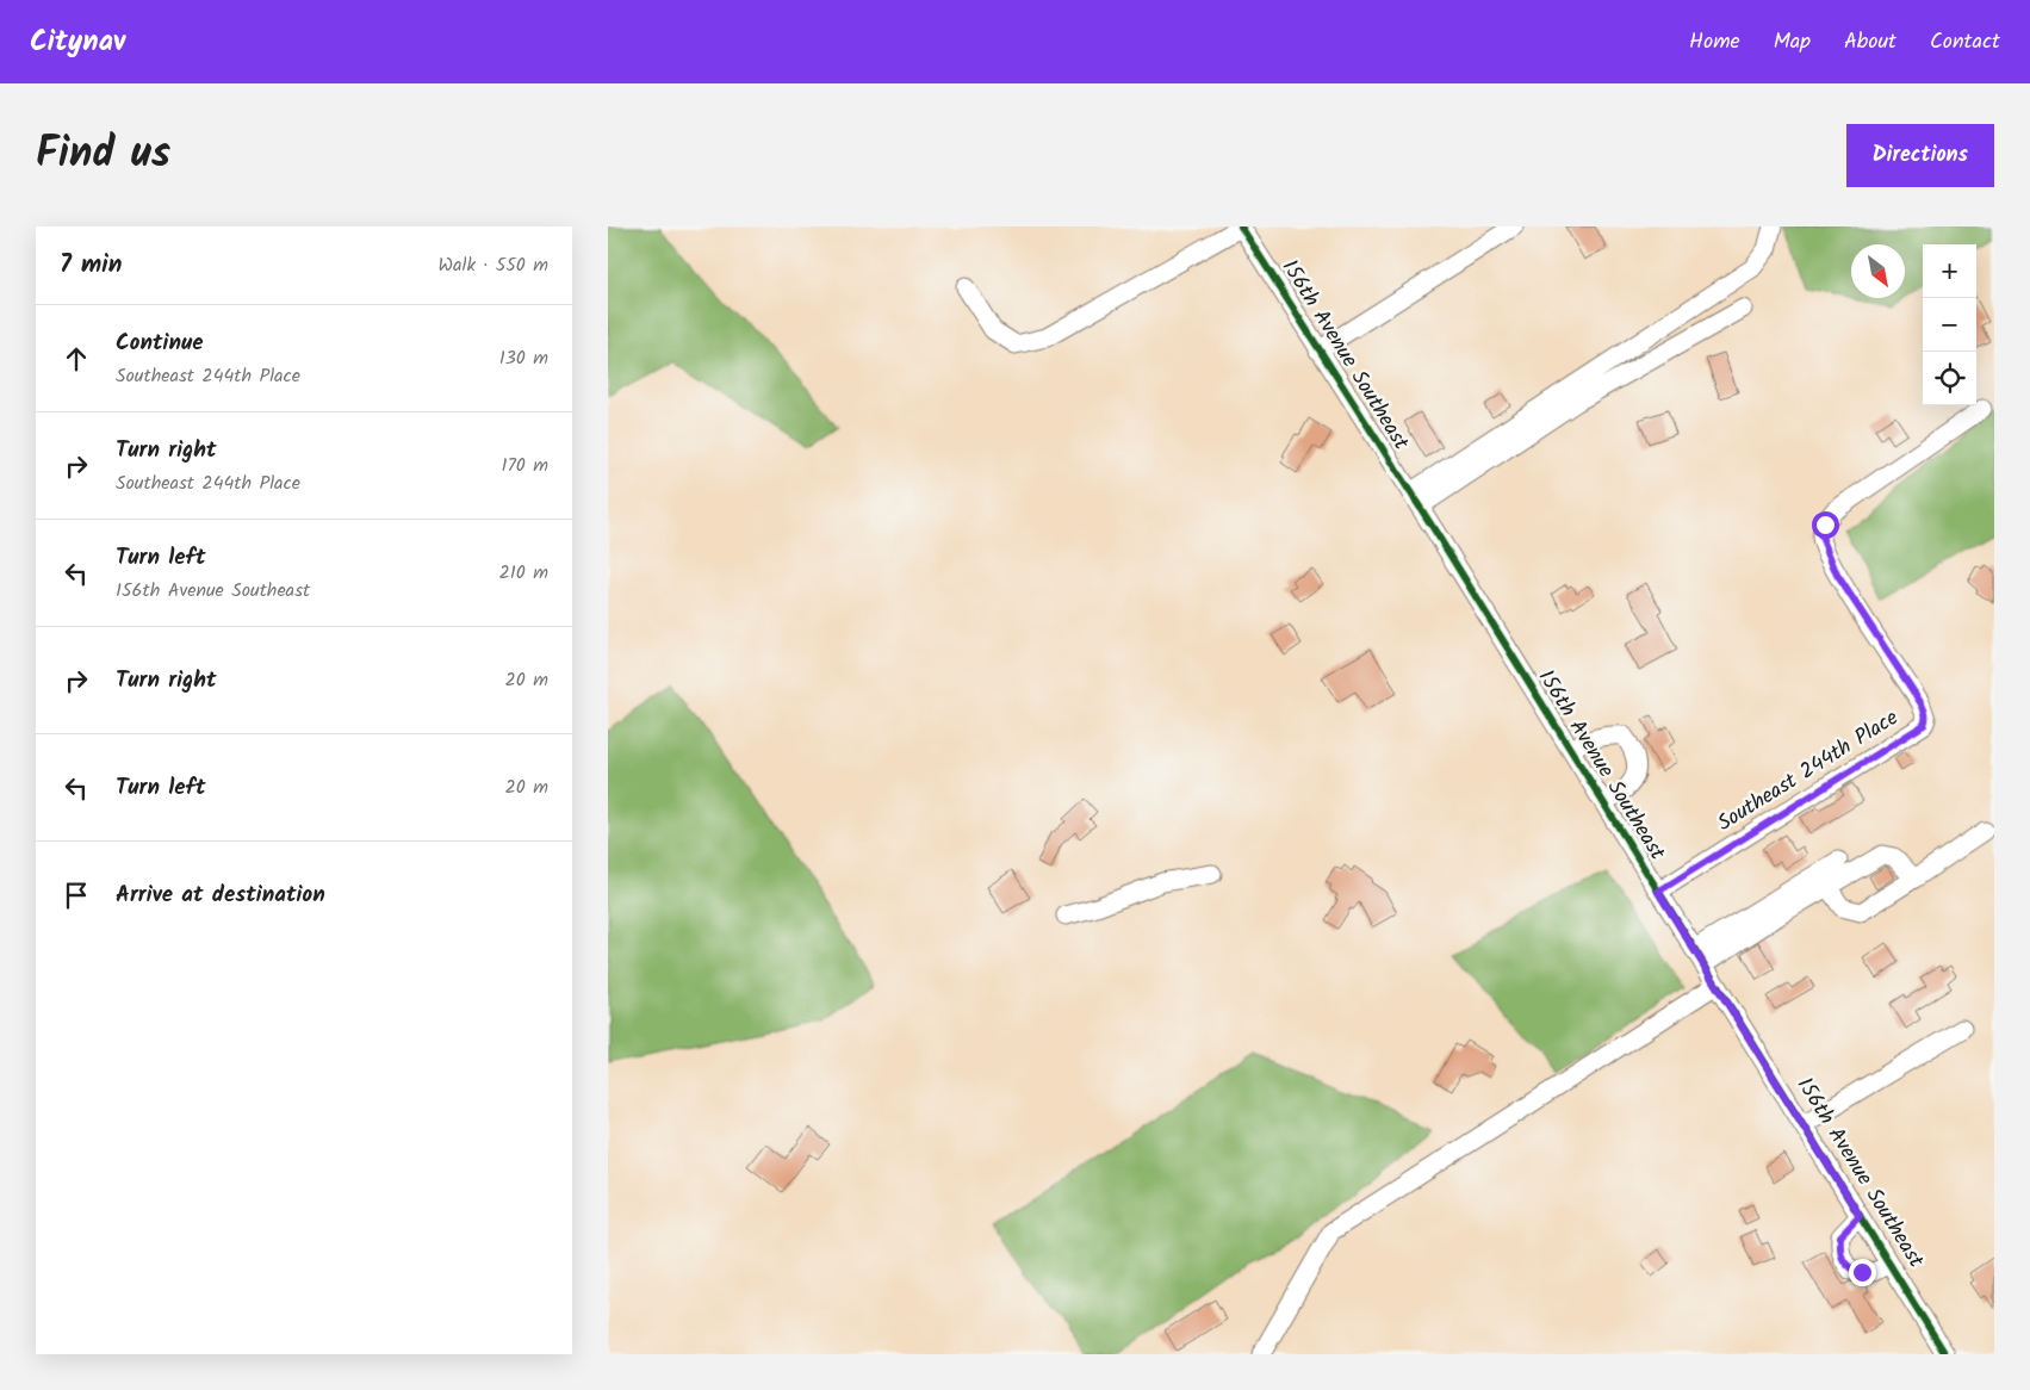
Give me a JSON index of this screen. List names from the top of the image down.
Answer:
{
  "streets": {
    "street": ["156th Avenue Southeast", "Southeast 244th Place"]
  },
  "crossings": [
    ["156th Avenue Southeast", "Southeast 244th Place"]
  ],
  "north": "bottom right",
  "page": {
    "header": "Citynav",
    "nav": [
      "Home",
      "Map",
      "About",
      "Contact"
    ],
    "title": "Find us",
    "buttons": "Directions",
    "heading": ["7 min", "Walk · 550 m"],
    "map_buttons": ["+", "−"],
    "list": [
      ["Continue", "Southeast 244th Place", "130 m"],
      ["Turn right", "Southeast 244th Place", "170 m"],
      ["Turn left", "156th Avenue Southeast", "210 m"],
      ["Turn right", "20 m"],
      ["Turn left", "20 m"],
      "Arrive at destination"
    ]
  }
}
